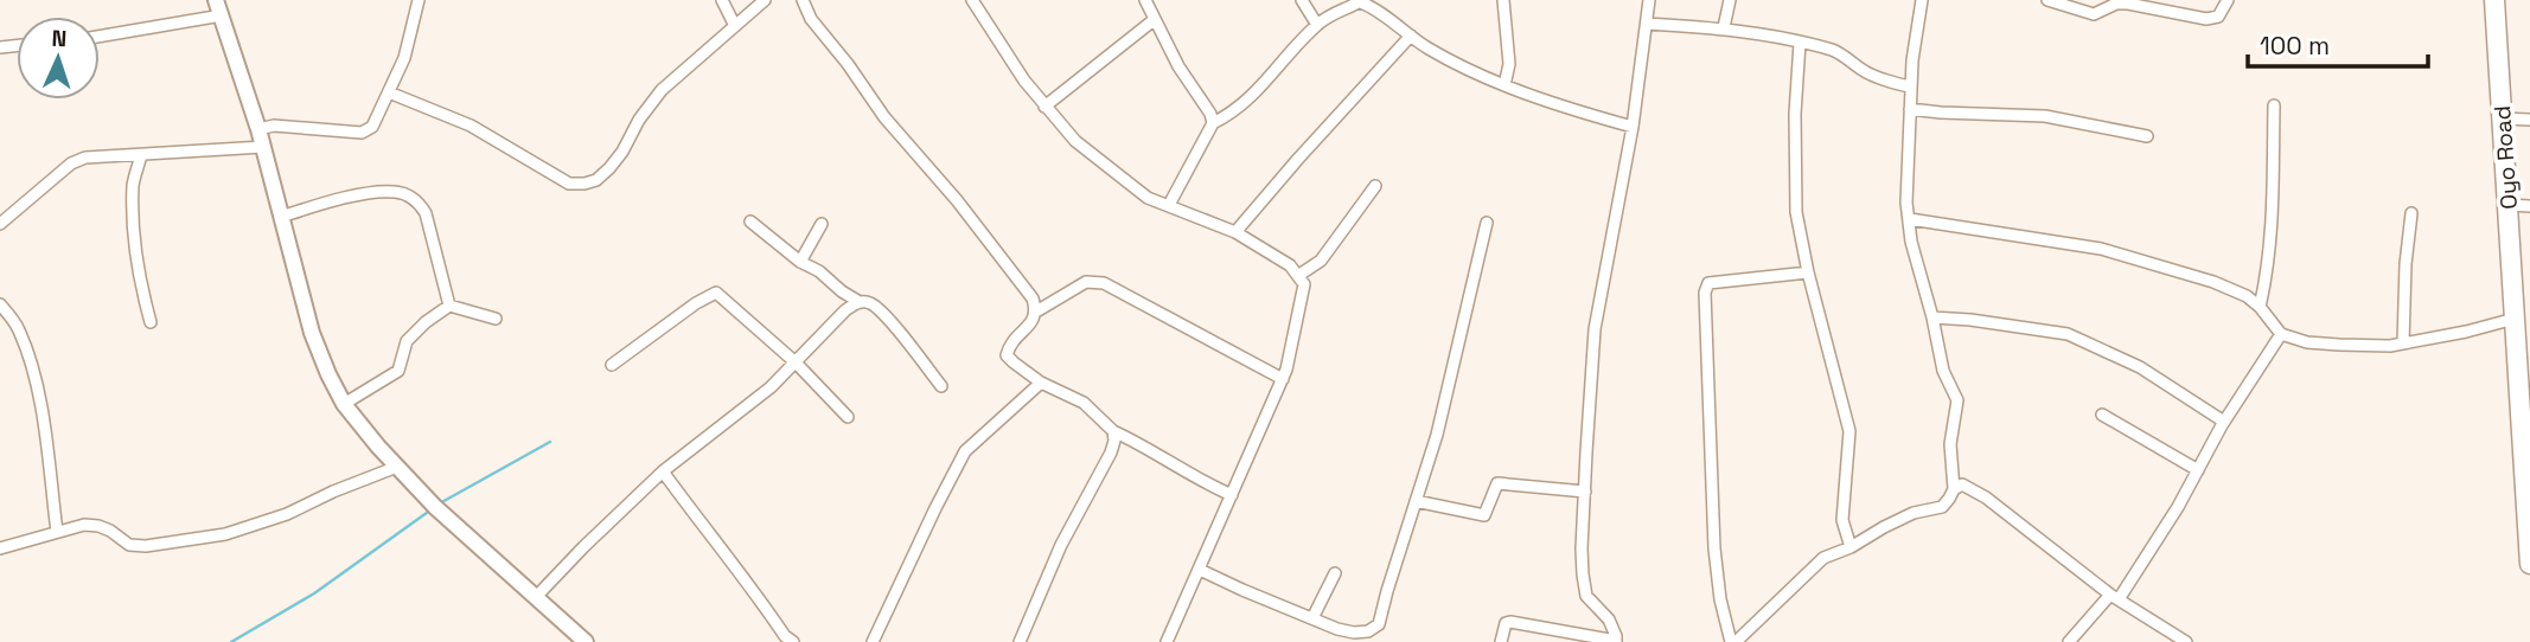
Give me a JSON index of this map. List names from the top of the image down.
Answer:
{
  "streets": {
    "highway": ["Oyo Road"]
  },
  "scale_bar": "100 m",
  "north": "top"
}
